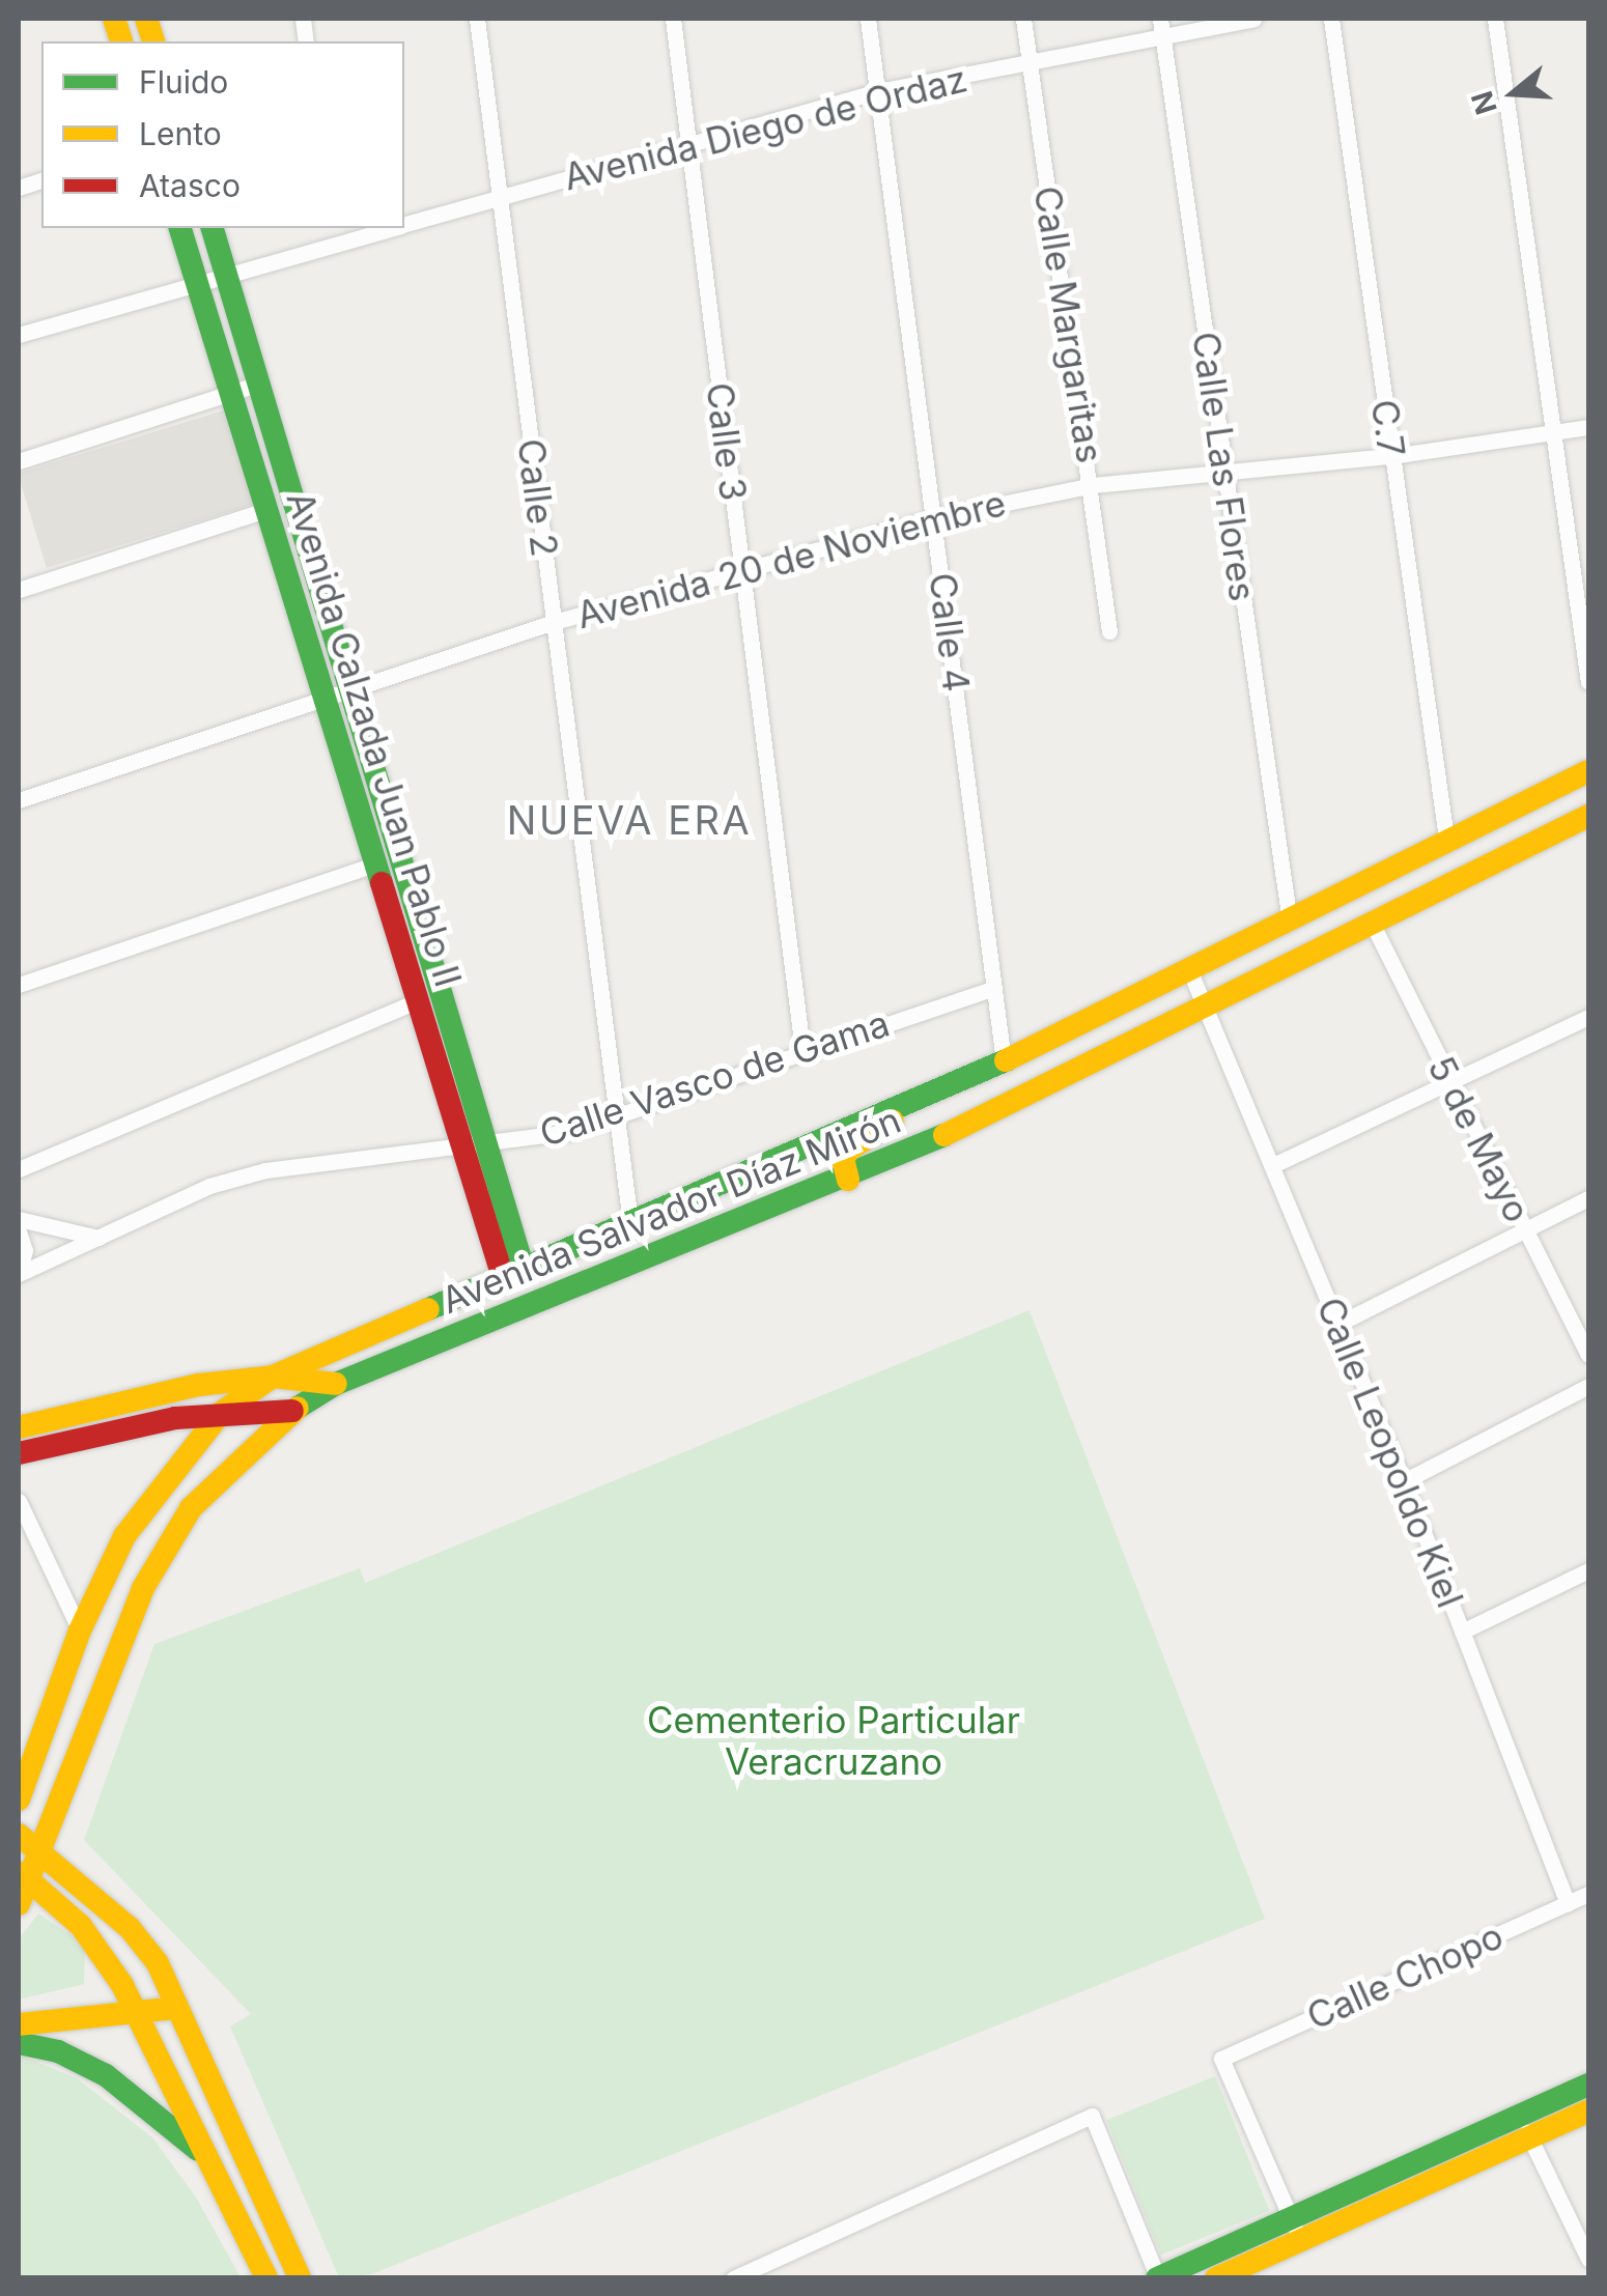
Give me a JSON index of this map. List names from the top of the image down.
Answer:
{
  "streets": {
    "main road": ["Avenida Calzada Juan Pablo II", "Avenida Salvador Díaz Mirón"],
    "street": [
      "Avenida Diego de Ordaz",
      "Calle Margaritas",
      "C.7",
      "Calle 3",
      "Calle Las Flores",
      "Calle 2",
      "Avenida 20 de Noviembre",
      "Calle 4",
      "Calle Vasco de Gama",
      "5 de Mayo",
      "Calle Leopoldo Kiel",
      "Calle Chopo"
    ]
  },
  "crossings": [
    ["Avenida Diego de Ordaz", "Calle Margaritas"],
    ["Avenida Diego de Ordaz", "Calle 3"],
    ["Avenida Diego de Ordaz", "Calle Las Flores"],
    ["Avenida Diego de Ordaz", "Calle 2"],
    ["Avenida Diego de Ordaz", "Calle 4"],
    ["Avenida Diego de Ordaz", "Avenida Calzada Juan Pablo II"],
    ["Calle Margaritas", "Avenida 20 de Noviembre"],
    ["C.7", "Avenida 20 de Noviembre"],
    ["C.7", "Avenida Salvador Díaz Mirón"],
    ["Calle 3", "Avenida 20 de Noviembre"],
    ["Calle 3", "Calle Vasco de Gama"],
    ["Calle Las Flores", "Avenida 20 de Noviembre"],
    ["Calle Las Flores", "Avenida Salvador Díaz Mirón"],
    ["Calle 2", "Avenida 20 de Noviembre"],
    ["Calle 2", "Calle Vasco de Gama"],
    ["Calle 2", "Avenida Salvador Díaz Mirón"],
    ["Avenida 20 de Noviembre", "Calle 4"],
    ["Avenida 20 de Noviembre", "Avenida Calzada Juan Pablo II"],
    ["Calle 4", "Calle Vasco de Gama"],
    ["Calle 4", "Avenida Salvador Díaz Mirón"],
    ["Avenida Calzada Juan Pablo II", "Calle Vasco de Gama"],
    ["Avenida Calzada Juan Pablo II", "Avenida Salvador Díaz Mirón"],
    ["5 de Mayo", "Avenida Salvador Díaz Mirón"],
    ["Avenida Salvador Díaz Mirón", "Calle Leopoldo Kiel"],
    ["Calle Leopoldo Kiel", "Calle Chopo"]
  ],
  "districts": ["NUEVA ERA"],
  "parks": ["Cementerio Particular Veracruzano"],
  "legend": ["Fluido", "Lento", "Atasco"],
  "north": "left"
}
